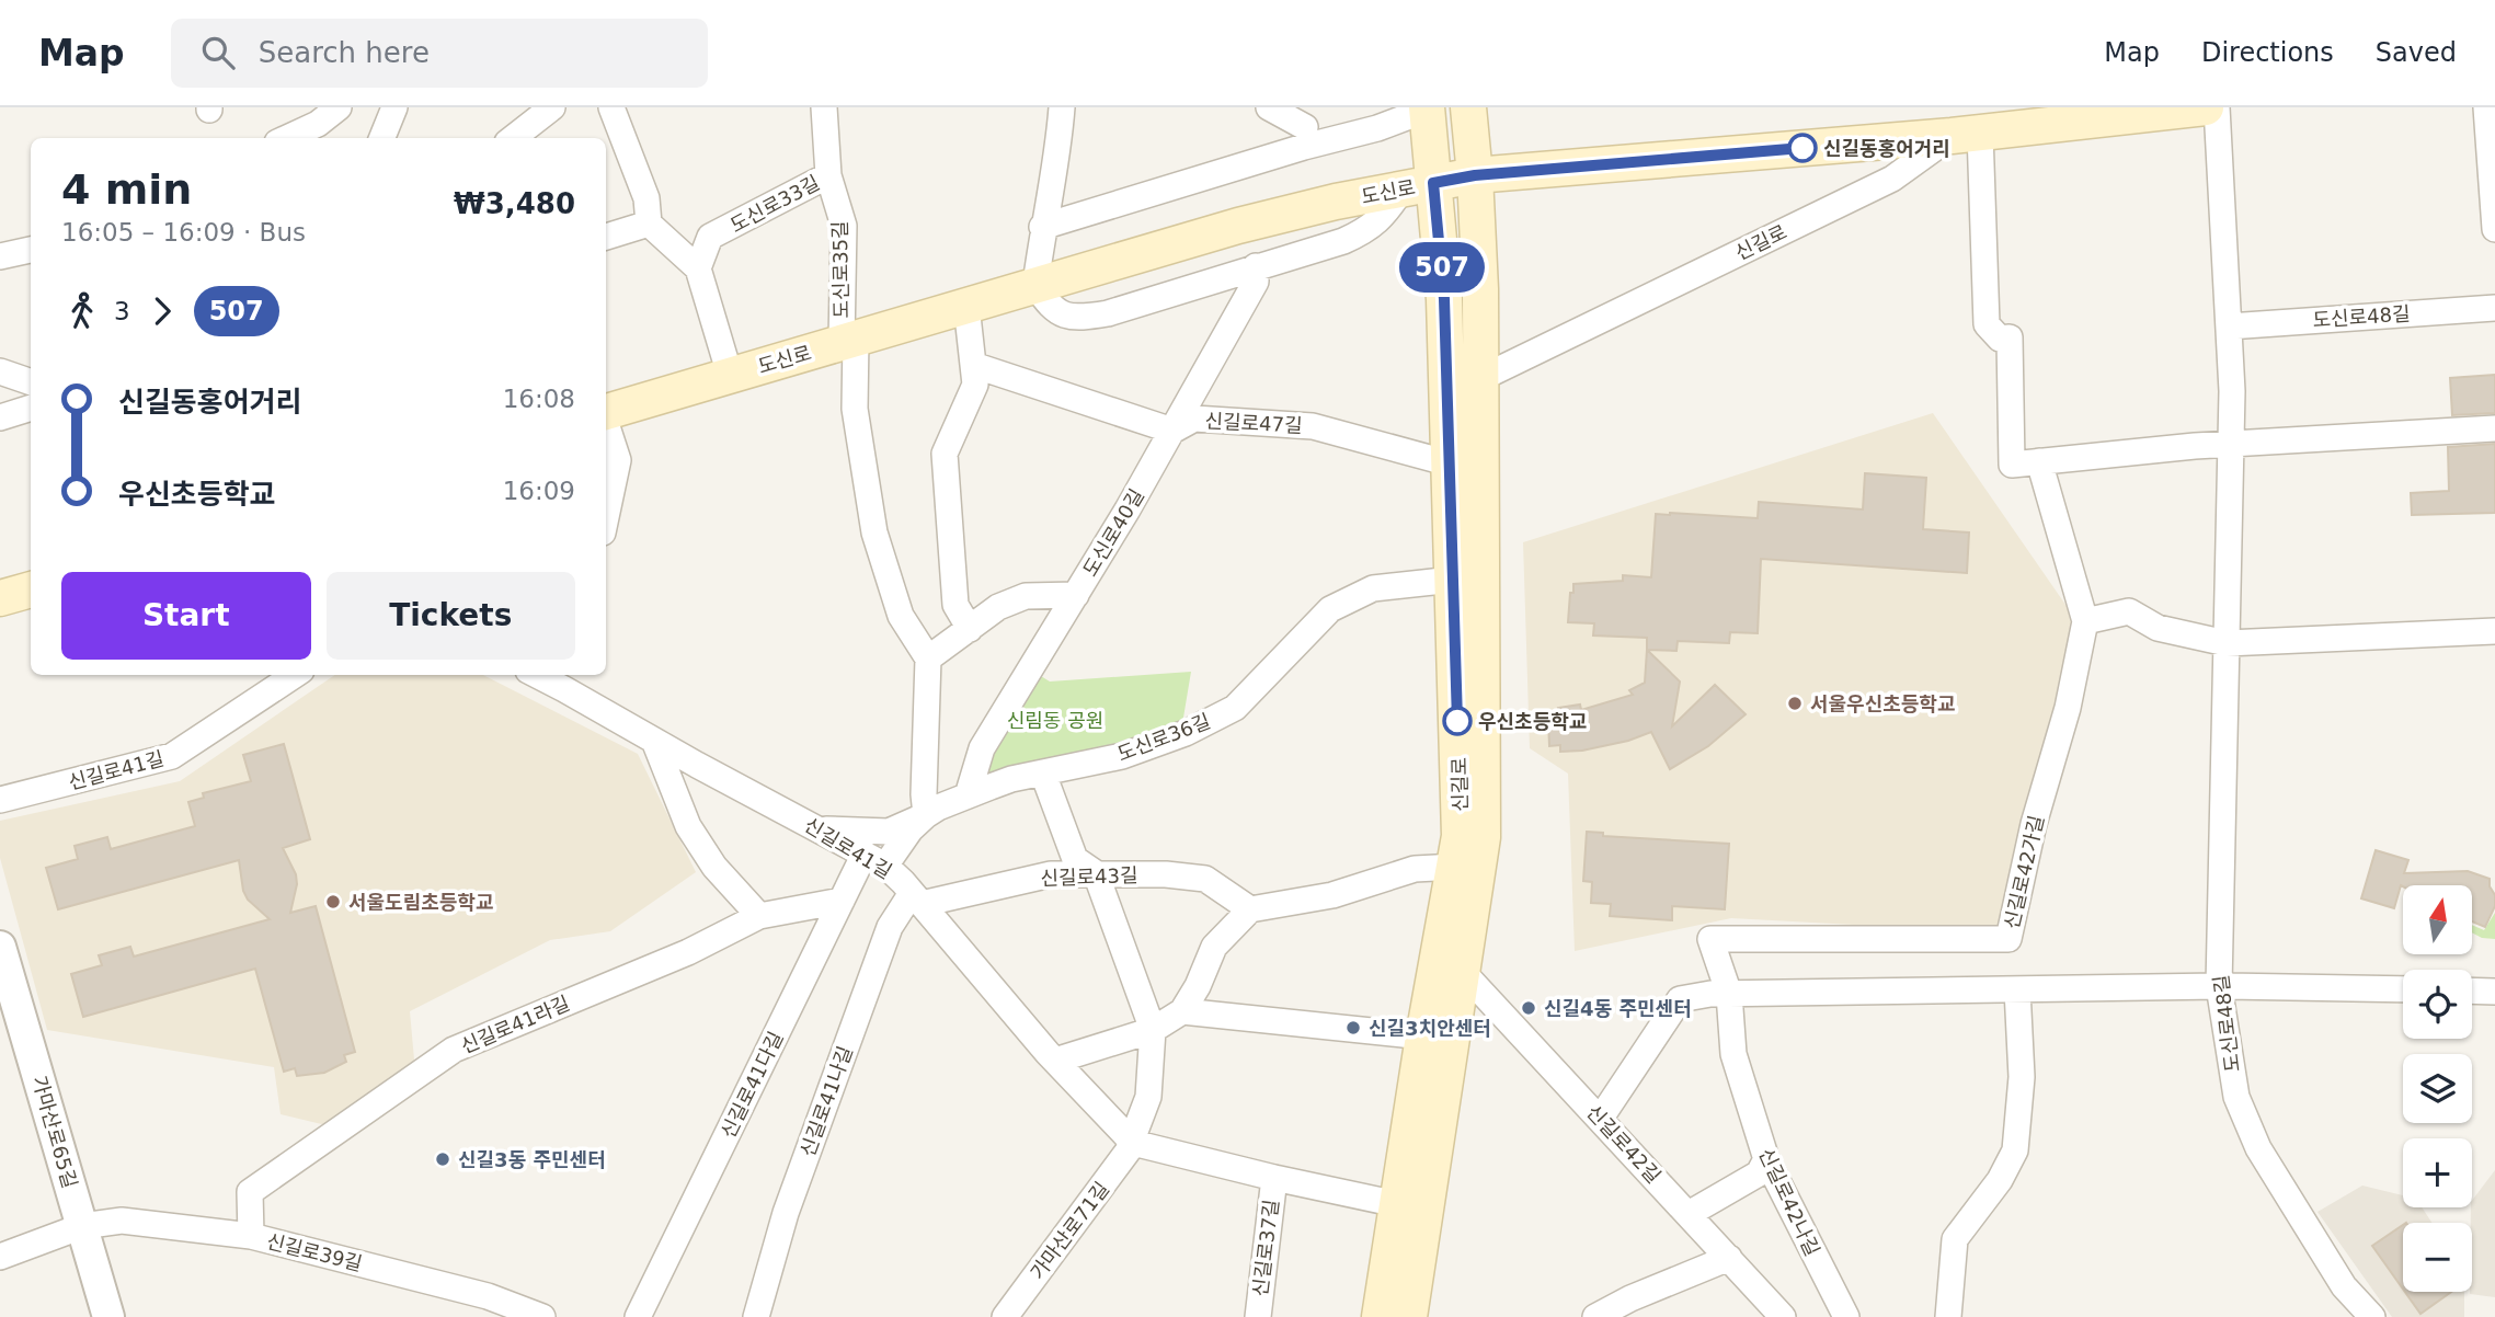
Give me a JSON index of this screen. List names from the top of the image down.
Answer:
{
  "streets": {
    "main road": ["도신로", "신길로"],
    "street": [
      "도신로33길",
      "도신로35길",
      "도신로48길",
      "신길로47길",
      "도신로40길",
      "도신로36길",
      "신길로41길",
      "신길로42가길",
      "신길로43길",
      "신길로41라길",
      "신길로41다길",
      "신길로41나길",
      "가마산로65길",
      "신길로42길",
      "신길로42나길",
      "가마산로71길",
      "신길로37길",
      "신길로39길"
    ]
  },
  "crossings": [
    ["도신로", "신길로"],
    ["도신로", "도신로35길"],
    ["도신로33길", "도신로35길"],
    ["신길로", "신길로47길"],
    ["신길로", "도신로36길"],
    ["신길로", "신길로42길"],
    ["신길로47길", "도신로40길"],
    ["도신로40길", "도신로36길"],
    ["도신로36길", "신길로41길"],
    ["도신로36길", "신길로41다길"],
    ["신길로41길", "신길로43길"],
    ["신길로41길", "신길로41다길"],
    ["신길로41길", "신길로41나길"],
    ["신길로41길", "가마산로71길"],
    ["신길로42가길", "신길로42나길"],
    ["신길로43길", "신길로41나길"],
    ["신길로41라길", "신길로41다길"],
    ["신길로41라길", "신길로39길"],
    ["가마산로65길", "신길로39길"]
  ],
  "parks": ["신림동 공원"],
  "places": [
    "신길동홍어거리",
    "서울우신초등학교",
    "우신초등학교",
    "서울도림초등학교",
    "신길4동 주민센터",
    "신길3치안센터",
    "신길3동 주민센터"
  ],
  "lines": ["bus line 507"],
  "north": "top",
  "page": {
    "header": "Map",
    "search": "Search here",
    "nav": ["Map", "Directions", "Saved"],
    "on_map": "507",
    "heading": ["4 min", "16:05 – 16:09 · Bus", "₩3,480"],
    "legs": ["3", "507"],
    "list": [
      {
        "name": "신길동홍어거리",
        "value": "16:08"
      },
      {
        "name": "우신초등학교",
        "value": "16:09"
      }
    ],
    "buttons": ["Start", "Tickets"],
    "map_buttons": ["+", "−"]
  }
}
